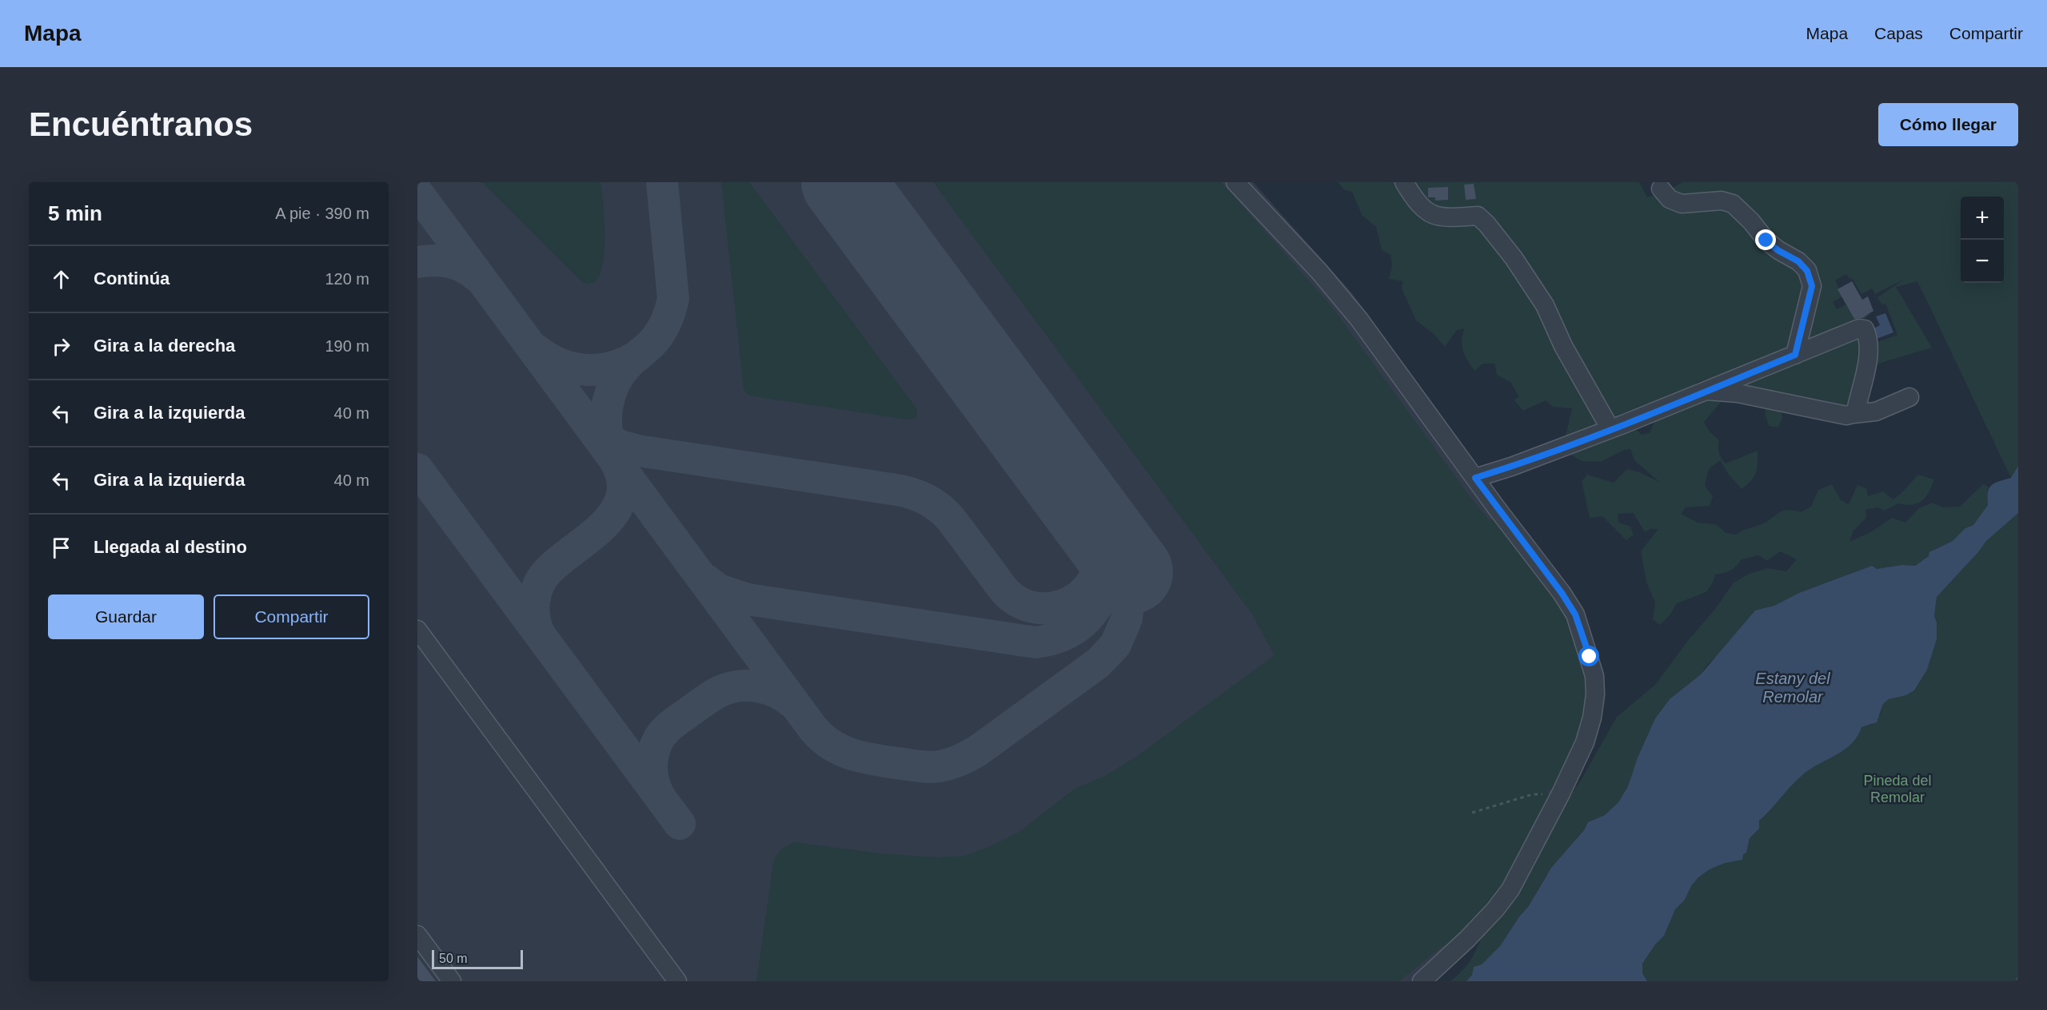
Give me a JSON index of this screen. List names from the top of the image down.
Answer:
{
  "water": ["Estany del Remolar"],
  "parks": ["Pineda del Remolar"],
  "scale_bar": "50 m",
  "page": {
    "header": "Mapa",
    "nav": ["Mapa", "Capas", "Compartir"],
    "buttons": [
      "Cómo llegar",
      ["Guardar", "Compartir"]
    ],
    "title": "Encuéntranos",
    "heading": ["5 min", "A pie · 390 m"],
    "map_buttons": ["+", "−"],
    "list": [
      ["Continúa", "120 m"],
      ["Gira a la derecha", "190 m"],
      ["Gira a la izquierda", "40 m"],
      ["Gira a la izquierda", "40 m"],
      "Llegada al destino"
    ],
    "scale": "50 m"
  }
}
